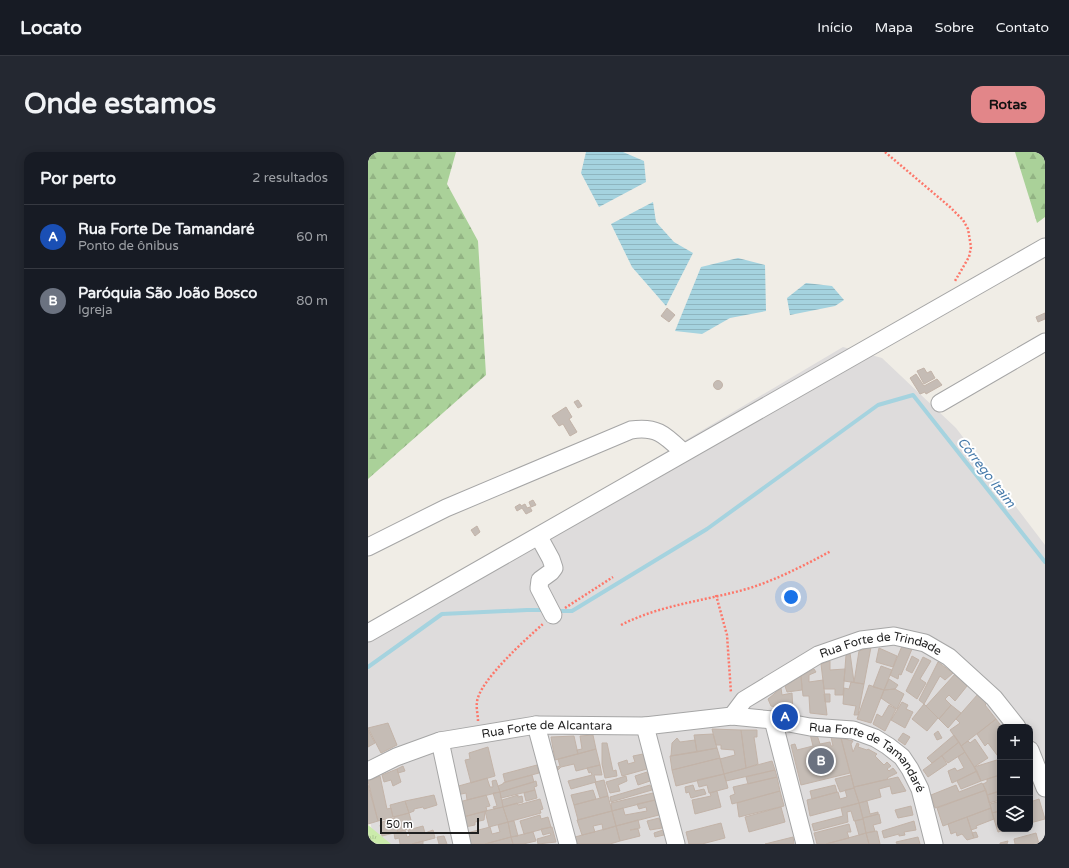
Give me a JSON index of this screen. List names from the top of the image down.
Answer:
{
  "streets": {
    "street": ["Rua Forte de Trindade", "Rua Forte de Alcantara", "Rua Forte de Tamandaré"]
  },
  "crossings": [
    ["Rua Forte de Trindade", "Rua Forte de Alcantara"],
    ["Rua Forte de Trindade", "Rua Forte de Tamandaré"],
    ["Rua Forte de Alcantara", "Rua Forte de Tamandaré"]
  ],
  "water": ["Córrego Itaim"],
  "scale_bar": "50 m",
  "page": {
    "header": "Locato",
    "nav": [
      "Início",
      "Mapa",
      "Sobre",
      "Contato"
    ],
    "buttons": "Rotas",
    "title": "Onde estamos",
    "heading": ["Por perto", "2 resultados"],
    "list": [
      {
        "mark": "A",
        "name": "Rua Forte De Tamandaré",
        "note": "Ponto de ônibus",
        "value": "60 m"
      },
      {
        "mark": "B",
        "name": "Paróquia São João Bosco",
        "note": "Igreja",
        "value": "80 m"
      }
    ],
    "pins": ["A", "B"],
    "map_buttons": ["+", "−"],
    "scale": "50 m"
  }
}
